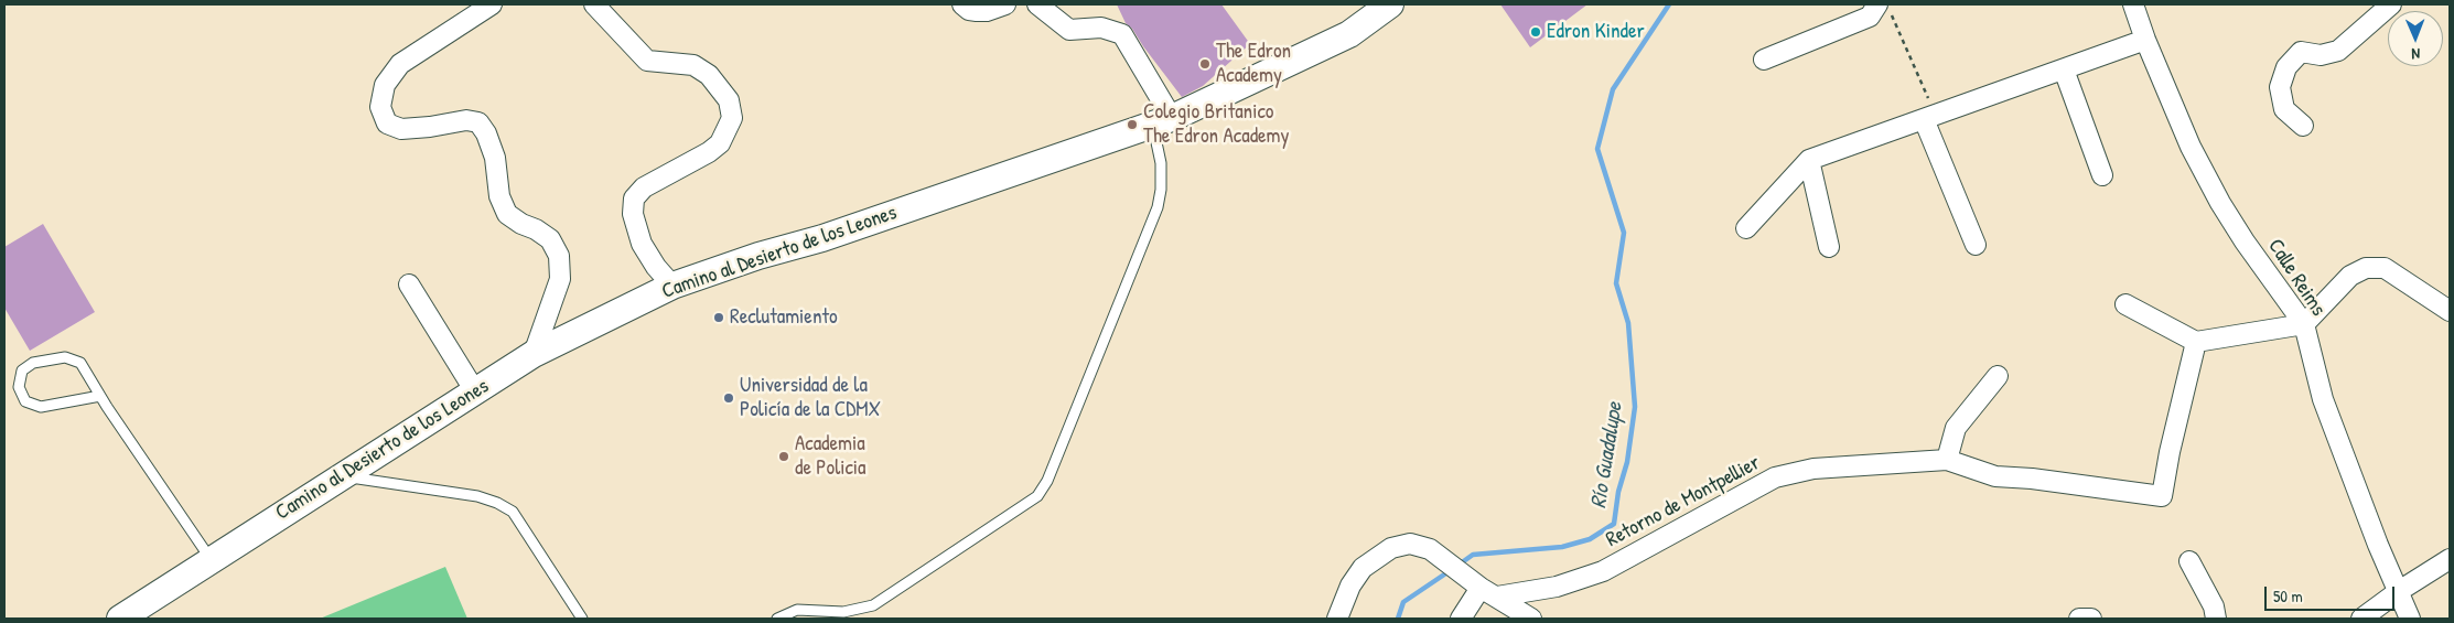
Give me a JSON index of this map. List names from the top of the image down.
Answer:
{
  "streets": {
    "main road": ["Camino al Desierto de los Leones"],
    "street": ["Calle Reims", "Retorno de Montpellier"]
  },
  "water": ["Río Guadalupe"],
  "places": [
    "Edron Kinder",
    "The Edron Academy",
    "Colegio Britanico The Edron Academy",
    "Reclutamiento",
    "Universidad de la Policía de la CDMX",
    "Academia de Policia"
  ],
  "scale_bar": "50 m",
  "north": "bottom"
}
